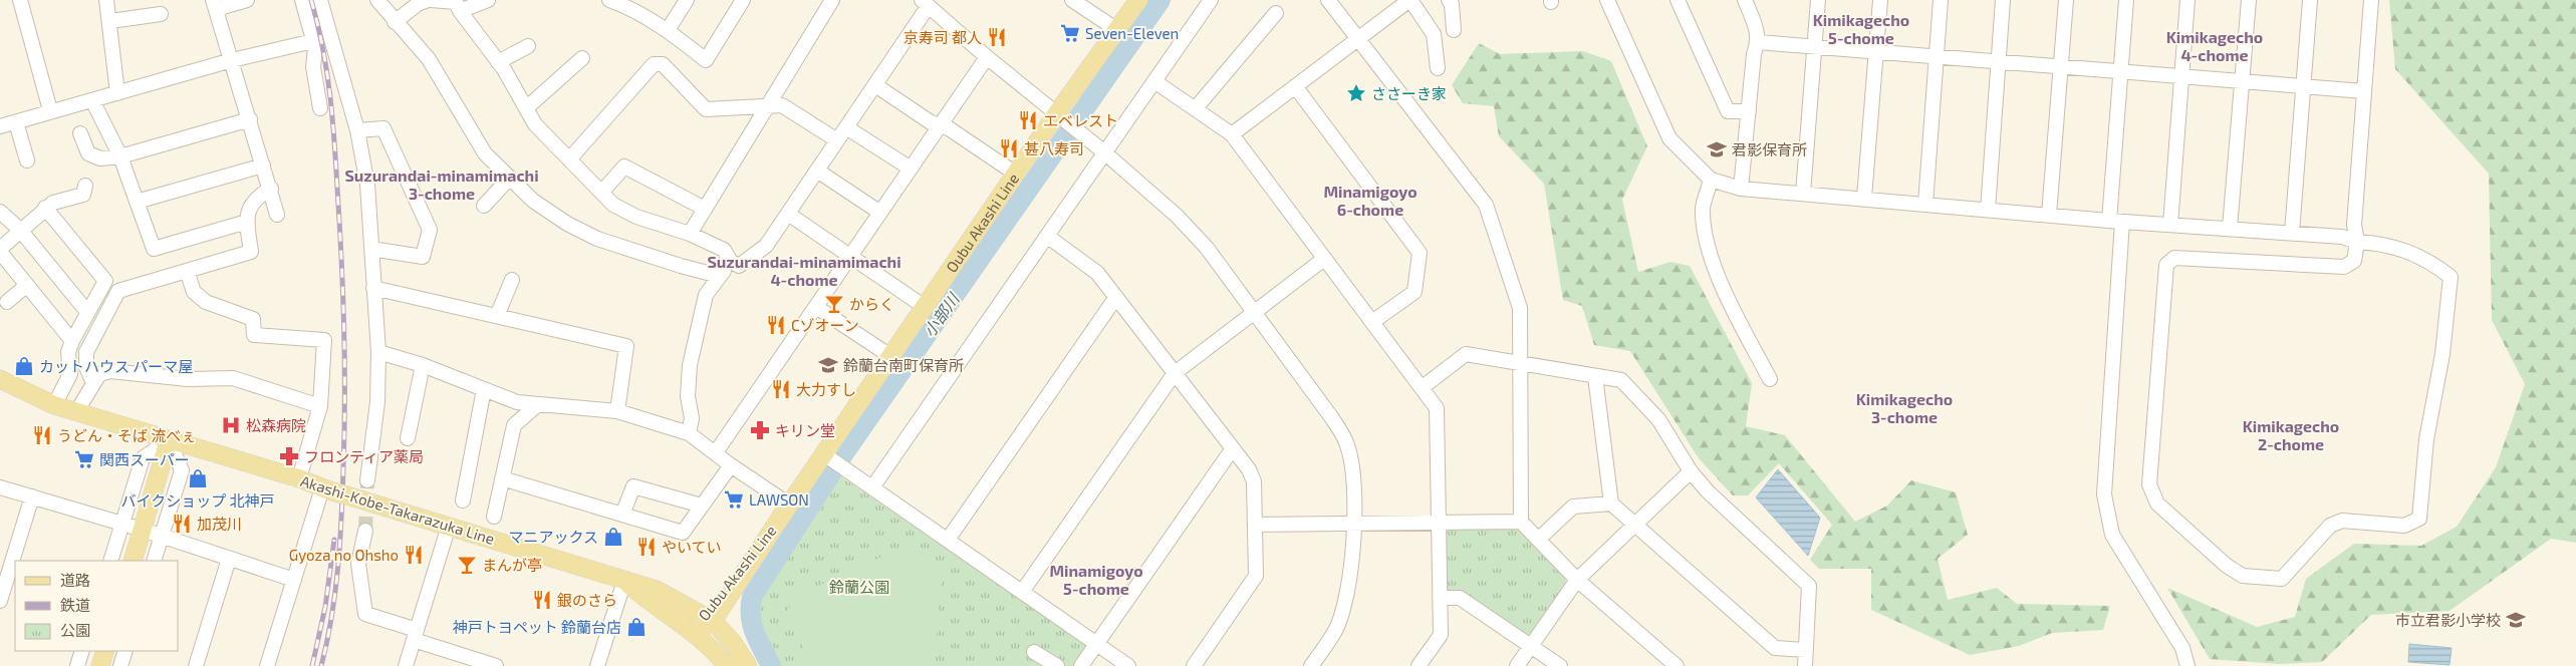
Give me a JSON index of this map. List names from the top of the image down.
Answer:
{
  "streets": {
    "main road": ["Oubu Akashi Line", "Akashi-Kobe-Takarazuka Line"]
  },
  "crossings": [
    ["Oubu Akashi Line", "Akashi-Kobe-Takarazuka Line"]
  ],
  "districts": [
    "Kimikagecho 5-chome",
    "Kimikagecho 4-chome",
    "Suzurandai-minamimachi 3-chome",
    "Minamigoyo 6-chome",
    "Suzurandai-minamimachi 4-chome",
    "Kimikagecho 3-chome",
    "Kimikagecho 2-chome",
    "Minamigoyo 5-chome"
  ],
  "water": ["小部川"],
  "parks": ["鈴蘭公園"],
  "places": {
    "supermarket": ["Seven-Eleven", "関西スーパー", "LAWSON"],
    "restaurant": [
      "京寿司 都人",
      "エベレスト",
      "甚八寿司",
      "Cゾオーン",
      "大力すし",
      "うどん・そば 流べぇ",
      "加茂川",
      "やいてい",
      "Gyoza no Ohsho",
      "銀のさら"
    ],
    "place": ["ささーき家"],
    "school or university": ["君影保育所", "鈴蘭台南町保育所", "市立君影小学校"],
    "bar": ["からく", "まんが亭"],
    "shop": [
      "カットハウス パーマ屋",
      "バイクショップ 北神戸",
      "マニアックス",
      "神戸トヨペット 鈴蘭台店"
    ],
    "hospital": ["松森病院"],
    "pharmacy": ["キリン堂", "フロンティア薬局"]
  },
  "legend": ["道路", "鉄道", "公園"]
}
